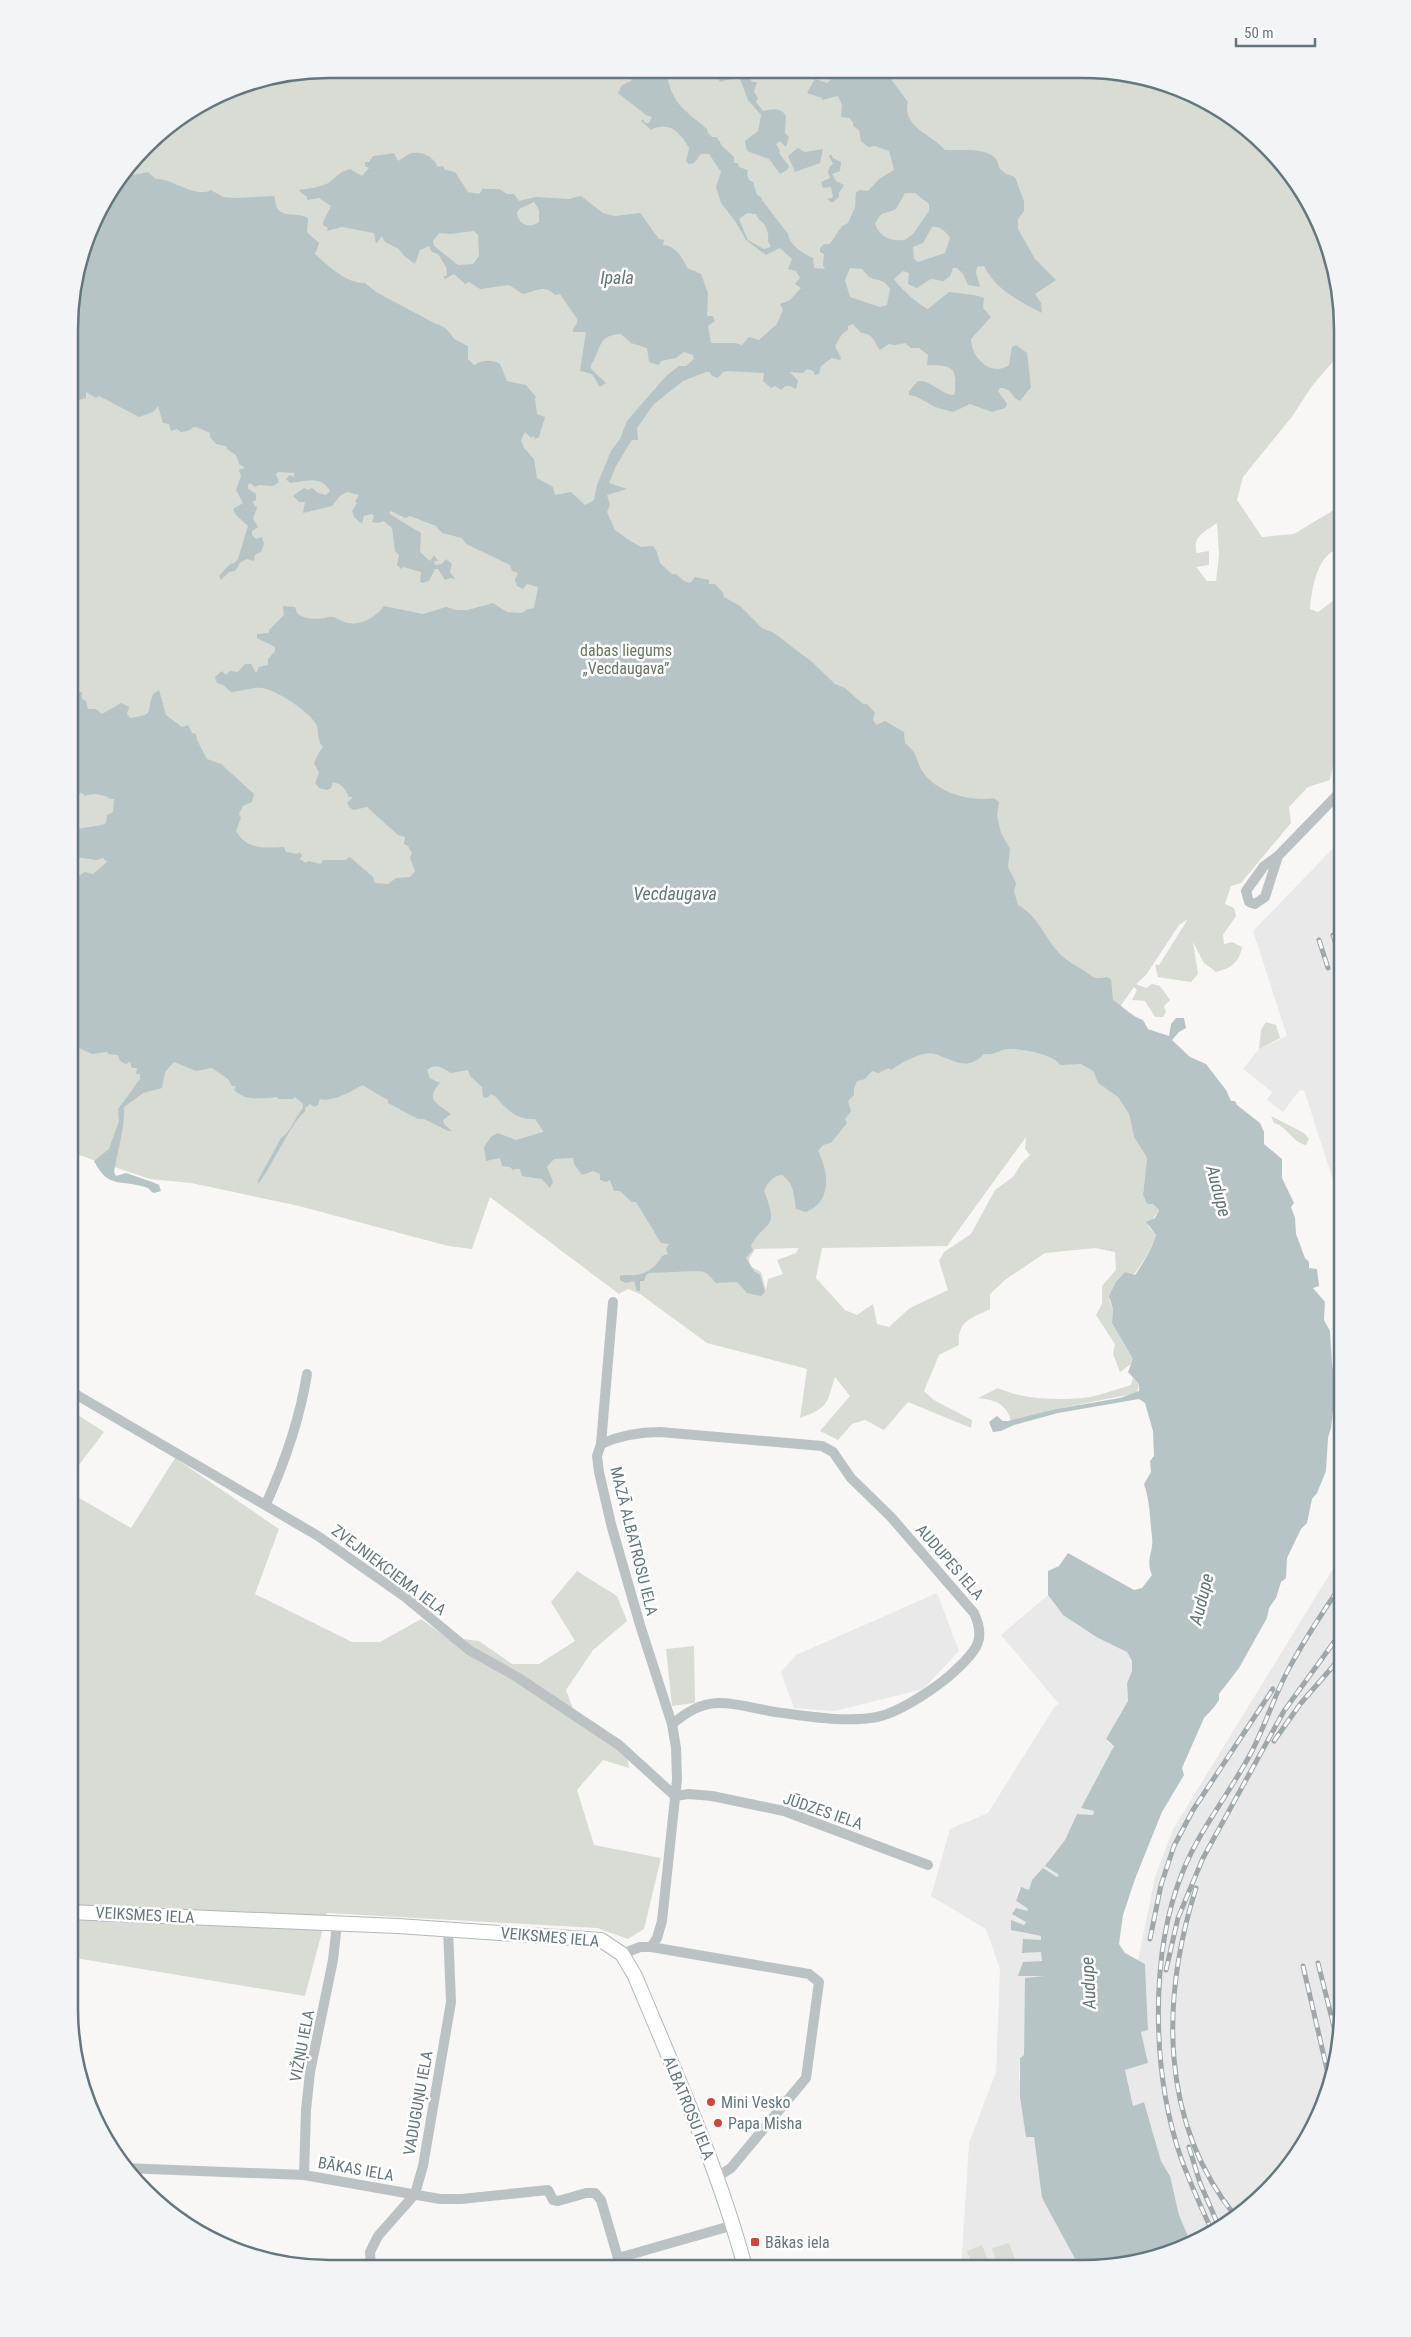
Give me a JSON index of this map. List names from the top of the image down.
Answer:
{
  "streets": {
    "main road": ["VEIKSMES IELA", "ALBATROSU IELA"],
    "street": [
      "MAZĀ ALBATROSU IELA",
      "AUDUPES IELA",
      "ZVEJNIEKCIEMA IELA",
      "JŪDZES IELA",
      "VIŽŅU IELA",
      "VADUGUŅU IELA",
      "BĀKAS IELA"
    ]
  },
  "crossings": [
    ["MAZĀ ALBATROSU IELA", "AUDUPES IELA"],
    ["ZVEJNIEKCIEMA IELA", "JŪDZES IELA"],
    ["VEIKSMES IELA", "VIŽŅU IELA"],
    ["VEIKSMES IELA", "VADUGUŅU IELA"],
    ["VEIKSMES IELA", "ALBATROSU IELA"],
    ["VIŽŅU IELA", "BĀKAS IELA"],
    ["VADUGUŅU IELA", "BĀKAS IELA"],
    ["ALBATROSU IELA", "BĀKAS IELA"]
  ],
  "water": ["Ipala", "Vecdaugava", "Audupe"],
  "parks": ["dabas liegums „Vecdaugava”"],
  "places": {
    "other": ["Mini Vesko", "Papa Misha"],
    "transit": ["Bākas iela"]
  },
  "scale_bar": "50 m"
}
